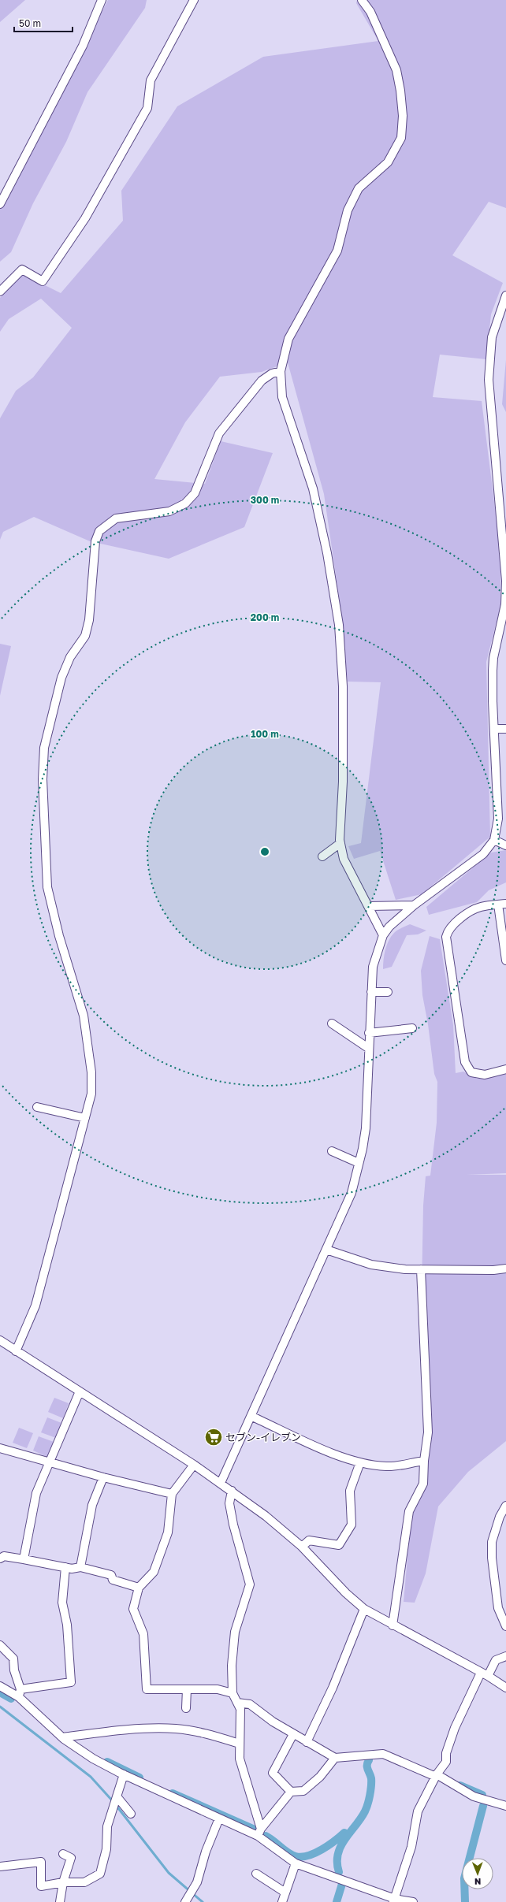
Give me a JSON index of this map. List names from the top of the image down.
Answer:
{
  "places": {
    "supermarket": ["セブン-イレブン"]
  },
  "scale_bar": "50 m",
  "north": "bottom",
  "rings": ["300 m", "200 m", "100 m"]
}
